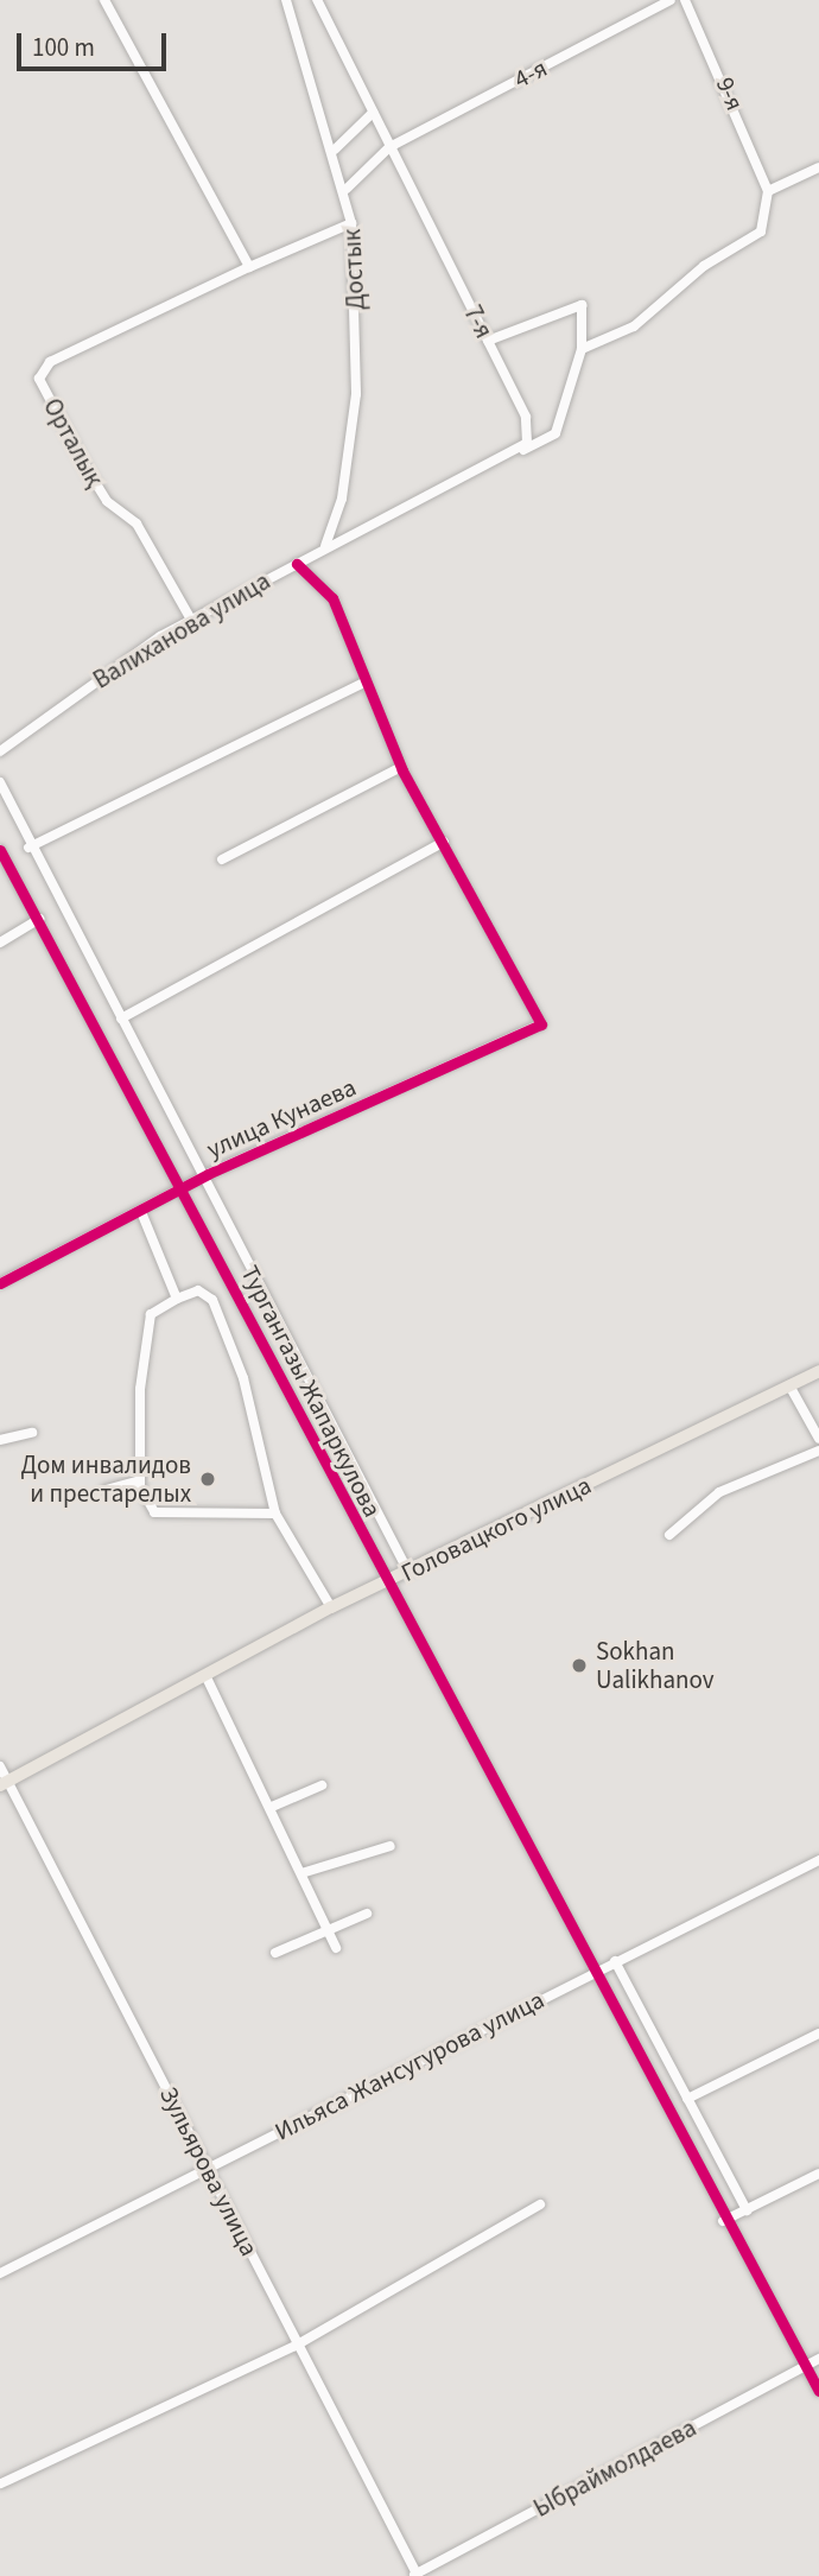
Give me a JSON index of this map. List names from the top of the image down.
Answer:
{
  "streets": {
    "main road": ["Головацкого улица"],
    "street": [
      "4-я",
      "9-я",
      "Достык",
      "7-я",
      "Орталық",
      "Валиханова улица",
      "улица Кунаева",
      "Тургангазы Жапаркулова",
      "Ильяса Жансугурова улица",
      "Зульярова улица",
      "Ыбраймолдаева"
    ]
  },
  "crossings": [
    ["4-я", "Достык"],
    ["4-я", "7-я"],
    ["Достык", "Валиханова улица"],
    ["Орталық", "Валиханова улица"],
    ["улица Кунаева", "Тургангазы Жапаркулова"],
    ["Тургангазы Жапаркулова", "Головацкого улица"],
    ["Тургангазы Жапаркулова", "Ильяса Жансугурова улица"],
    ["Тургангазы Жапаркулова", "Ыбраймолдаева"],
    ["Головацкого улица", "Зульярова улица"],
    ["Ильяса Жансугурова улица", "Зульярова улица"],
    ["Зульярова улица", "Ыбраймолдаева"]
  ],
  "places": ["Дом инвалидов и престарелых", "Sokhan Ualikhanov"],
  "scale_bar": "100 m"
}
